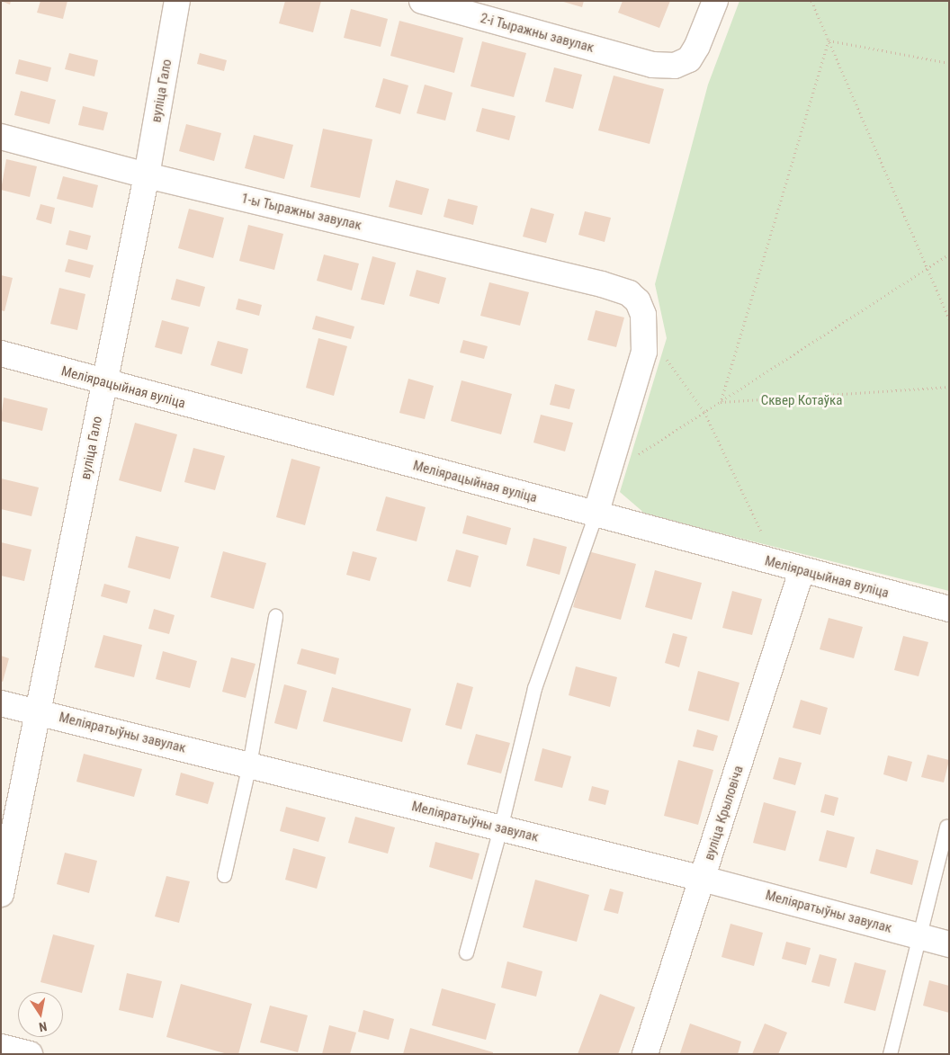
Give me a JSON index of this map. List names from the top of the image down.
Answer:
{
  "streets": {
    "street": [
      "2-і Тыражны завулак",
      "вуліца Гало",
      "1-ы Тыражны завулак",
      "Меліярацыйная вуліца",
      "Меліяратыўны завулак",
      "вуліца Крыловіча"
    ]
  },
  "crossings": [
    ["вуліца Гало", "1-ы Тыражны завулак"],
    ["вуліца Гало", "Меліярацыйная вуліца"],
    ["вуліца Гало", "Меліяратыўны завулак"],
    ["Меліярацыйная вуліца", "вуліца Крыловіча"],
    ["Меліяратыўны завулак", "вуліца Крыловіча"]
  ],
  "parks": ["Сквер Котаўка"],
  "north": "bottom"
}
